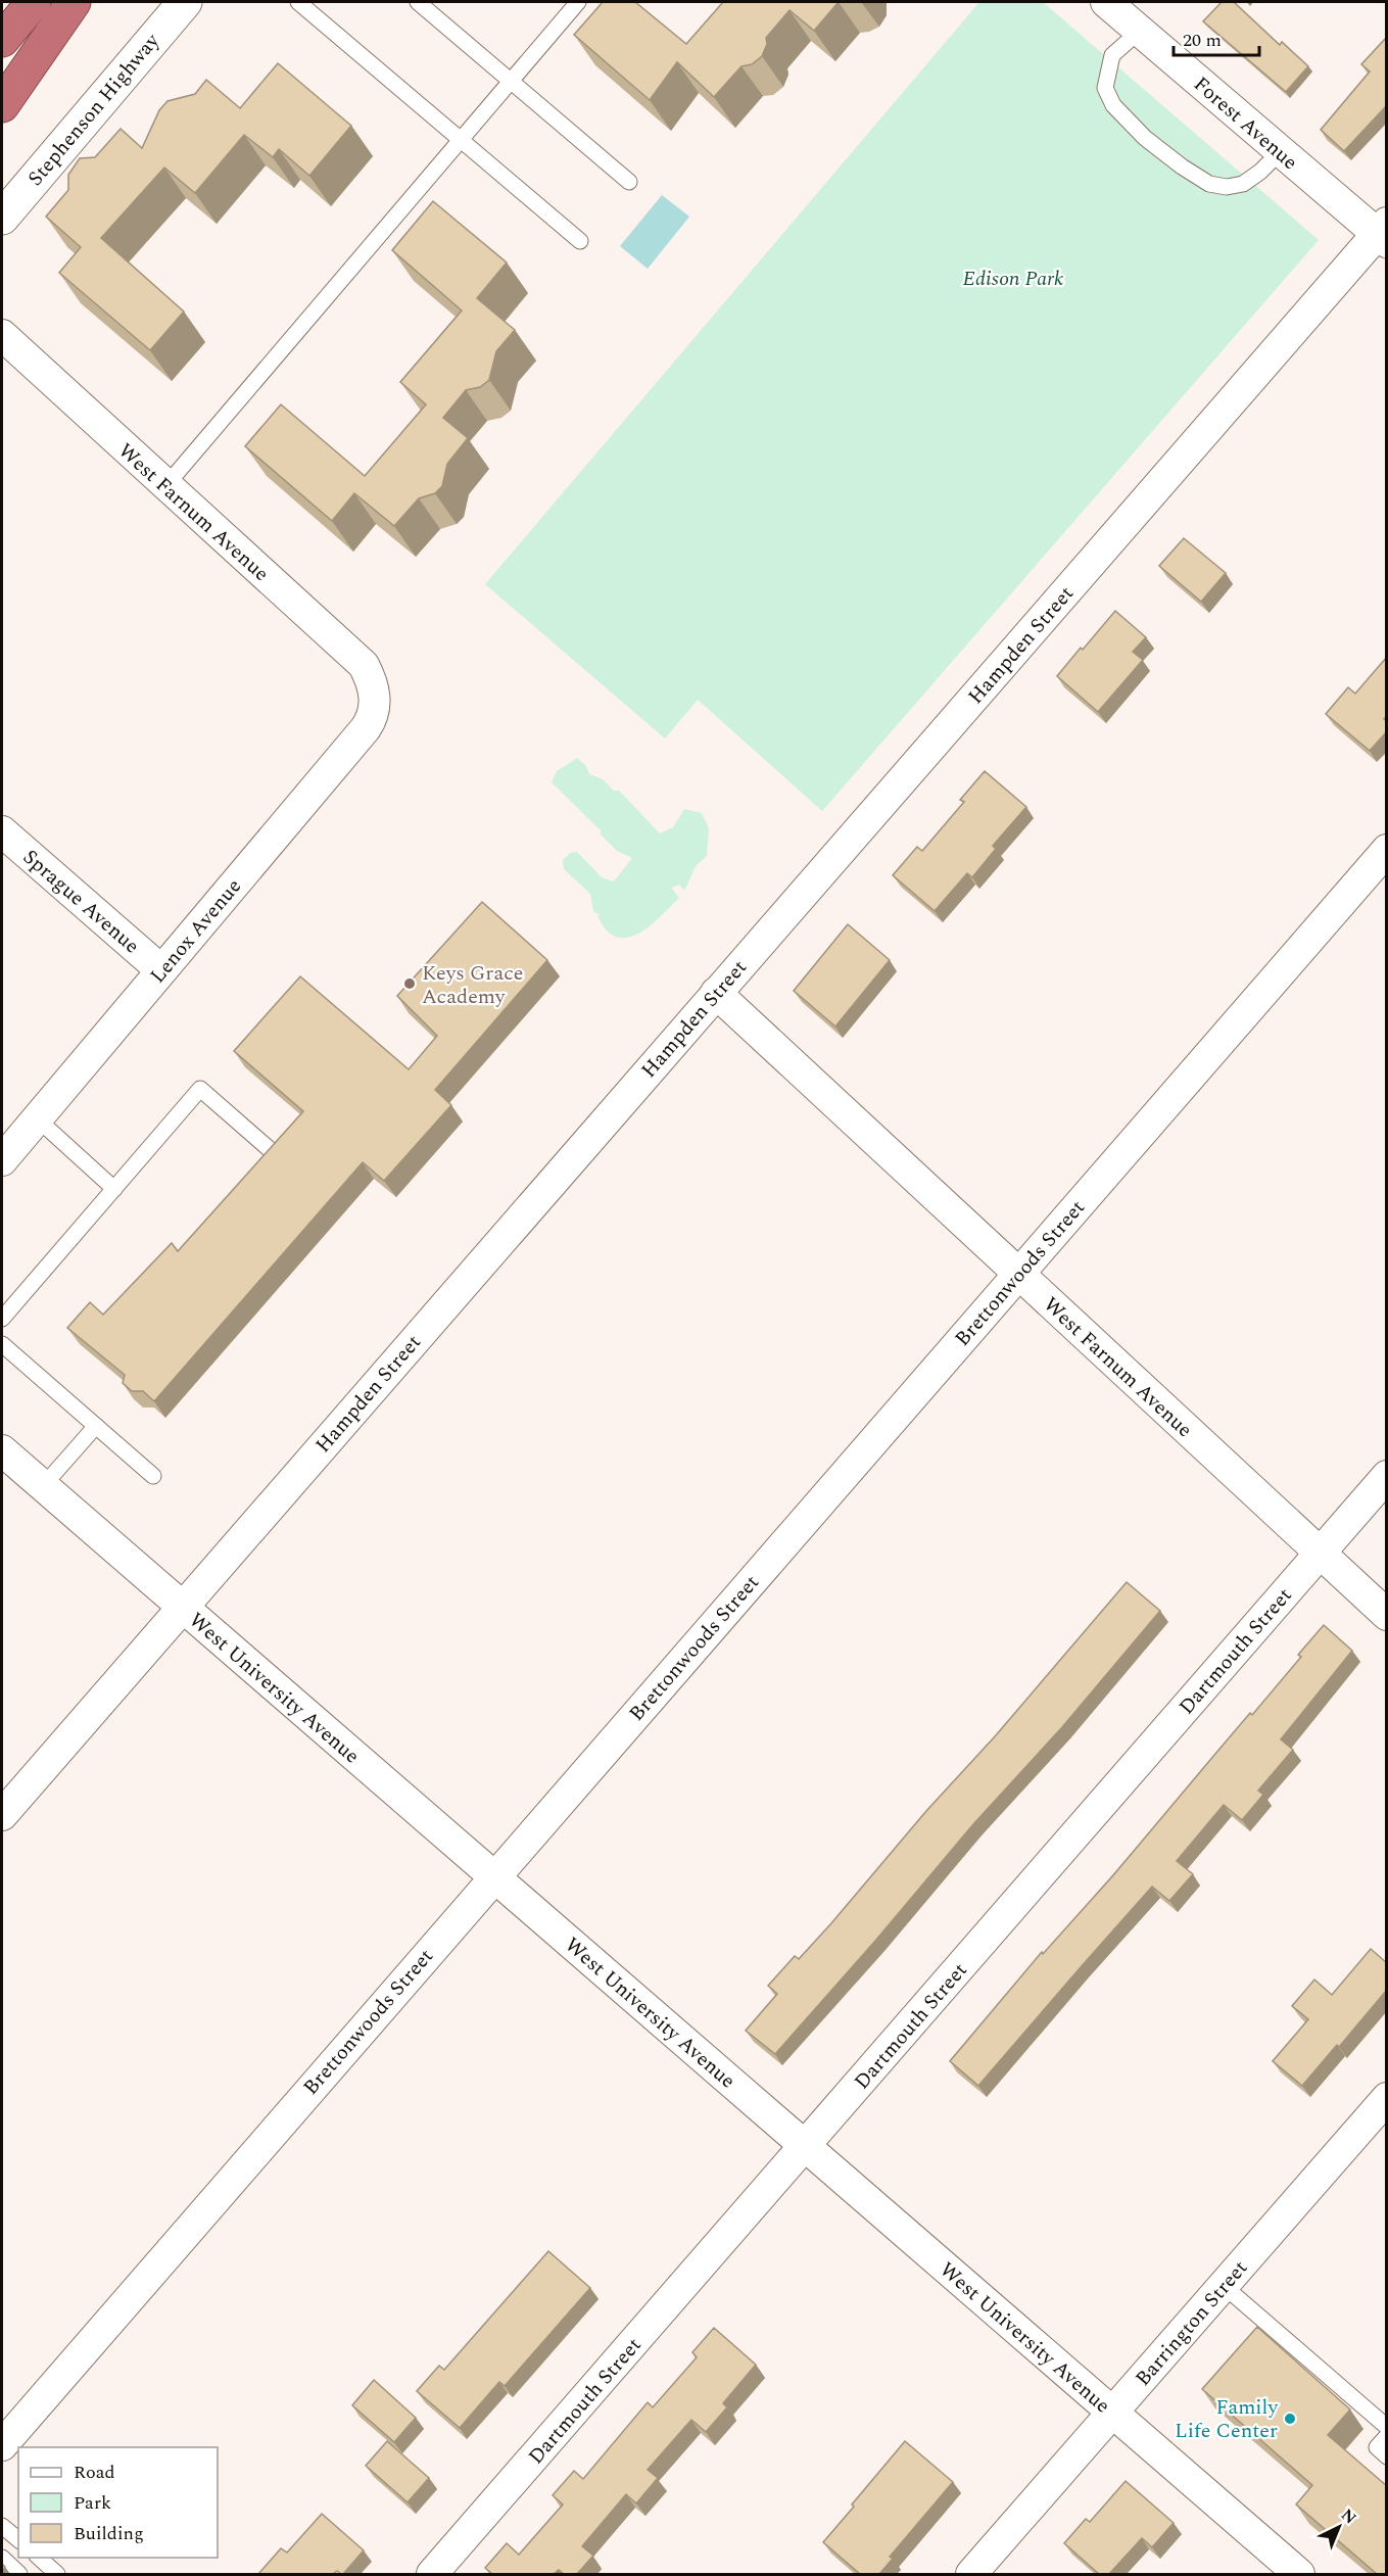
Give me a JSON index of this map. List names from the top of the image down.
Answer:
{
  "streets": {
    "main road": ["Stephenson Highway"],
    "street": [
      "Forest Avenue",
      "West Farnum Avenue",
      "Hampden Street",
      "Sprague Avenue",
      "Lenox Avenue",
      "Brettonwoods Street",
      "Dartmouth Street",
      "West University Avenue",
      "Barrington Street"
    ]
  },
  "crossings": [
    ["Forest Avenue", "Hampden Street"],
    ["West Farnum Avenue", "Hampden Street"],
    ["West Farnum Avenue", "Lenox Avenue"],
    ["West Farnum Avenue", "Brettonwoods Street"],
    ["West Farnum Avenue", "Dartmouth Street"],
    ["Hampden Street", "West University Avenue"],
    ["Sprague Avenue", "Lenox Avenue"],
    ["Brettonwoods Street", "West University Avenue"],
    ["Dartmouth Street", "West University Avenue"],
    ["West University Avenue", "Barrington Street"]
  ],
  "parks": ["Edison Park"],
  "places": ["Keys Grace Academy", "Family Life Center"],
  "legend": ["Road", "Park", "Building"],
  "scale_bar": "20 m",
  "north": "top right"
}
